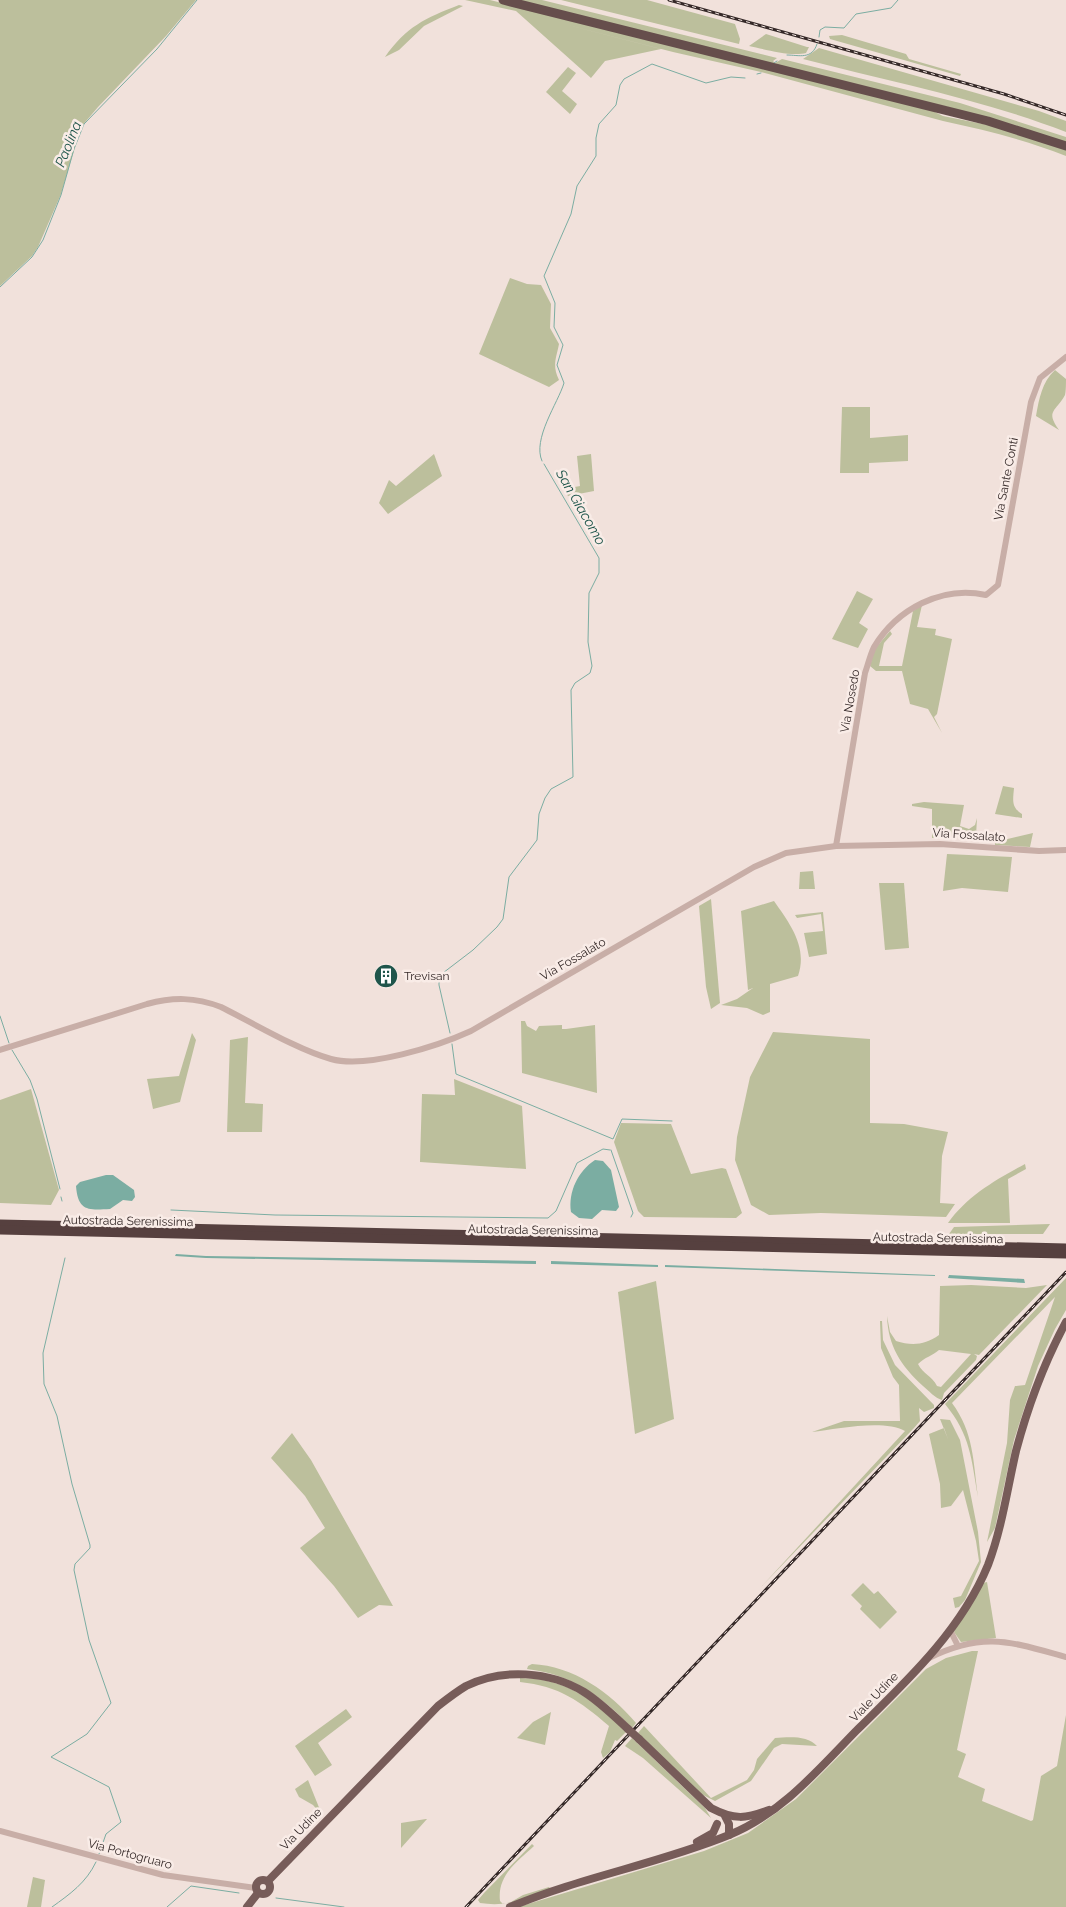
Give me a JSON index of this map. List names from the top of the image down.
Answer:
{
  "streets": {
    "highway": ["Autostrada Serenissima"],
    "main road": ["Viale Udine", "Via Udine"],
    "street": [
      "Via Sante Conti",
      "Via Nosedo",
      "Via Fossalato",
      "Via Portogruaro"
    ]
  },
  "crossings": [
    ["Via Sante Conti", "Via Nosedo"],
    ["Via Nosedo", "Via Fossalato"],
    ["Via Udine", "Via Portogruaro"]
  ],
  "water": ["Paolina", "San Giacomo"],
  "places": {
    "building": ["Trevisan"]
  }
}
